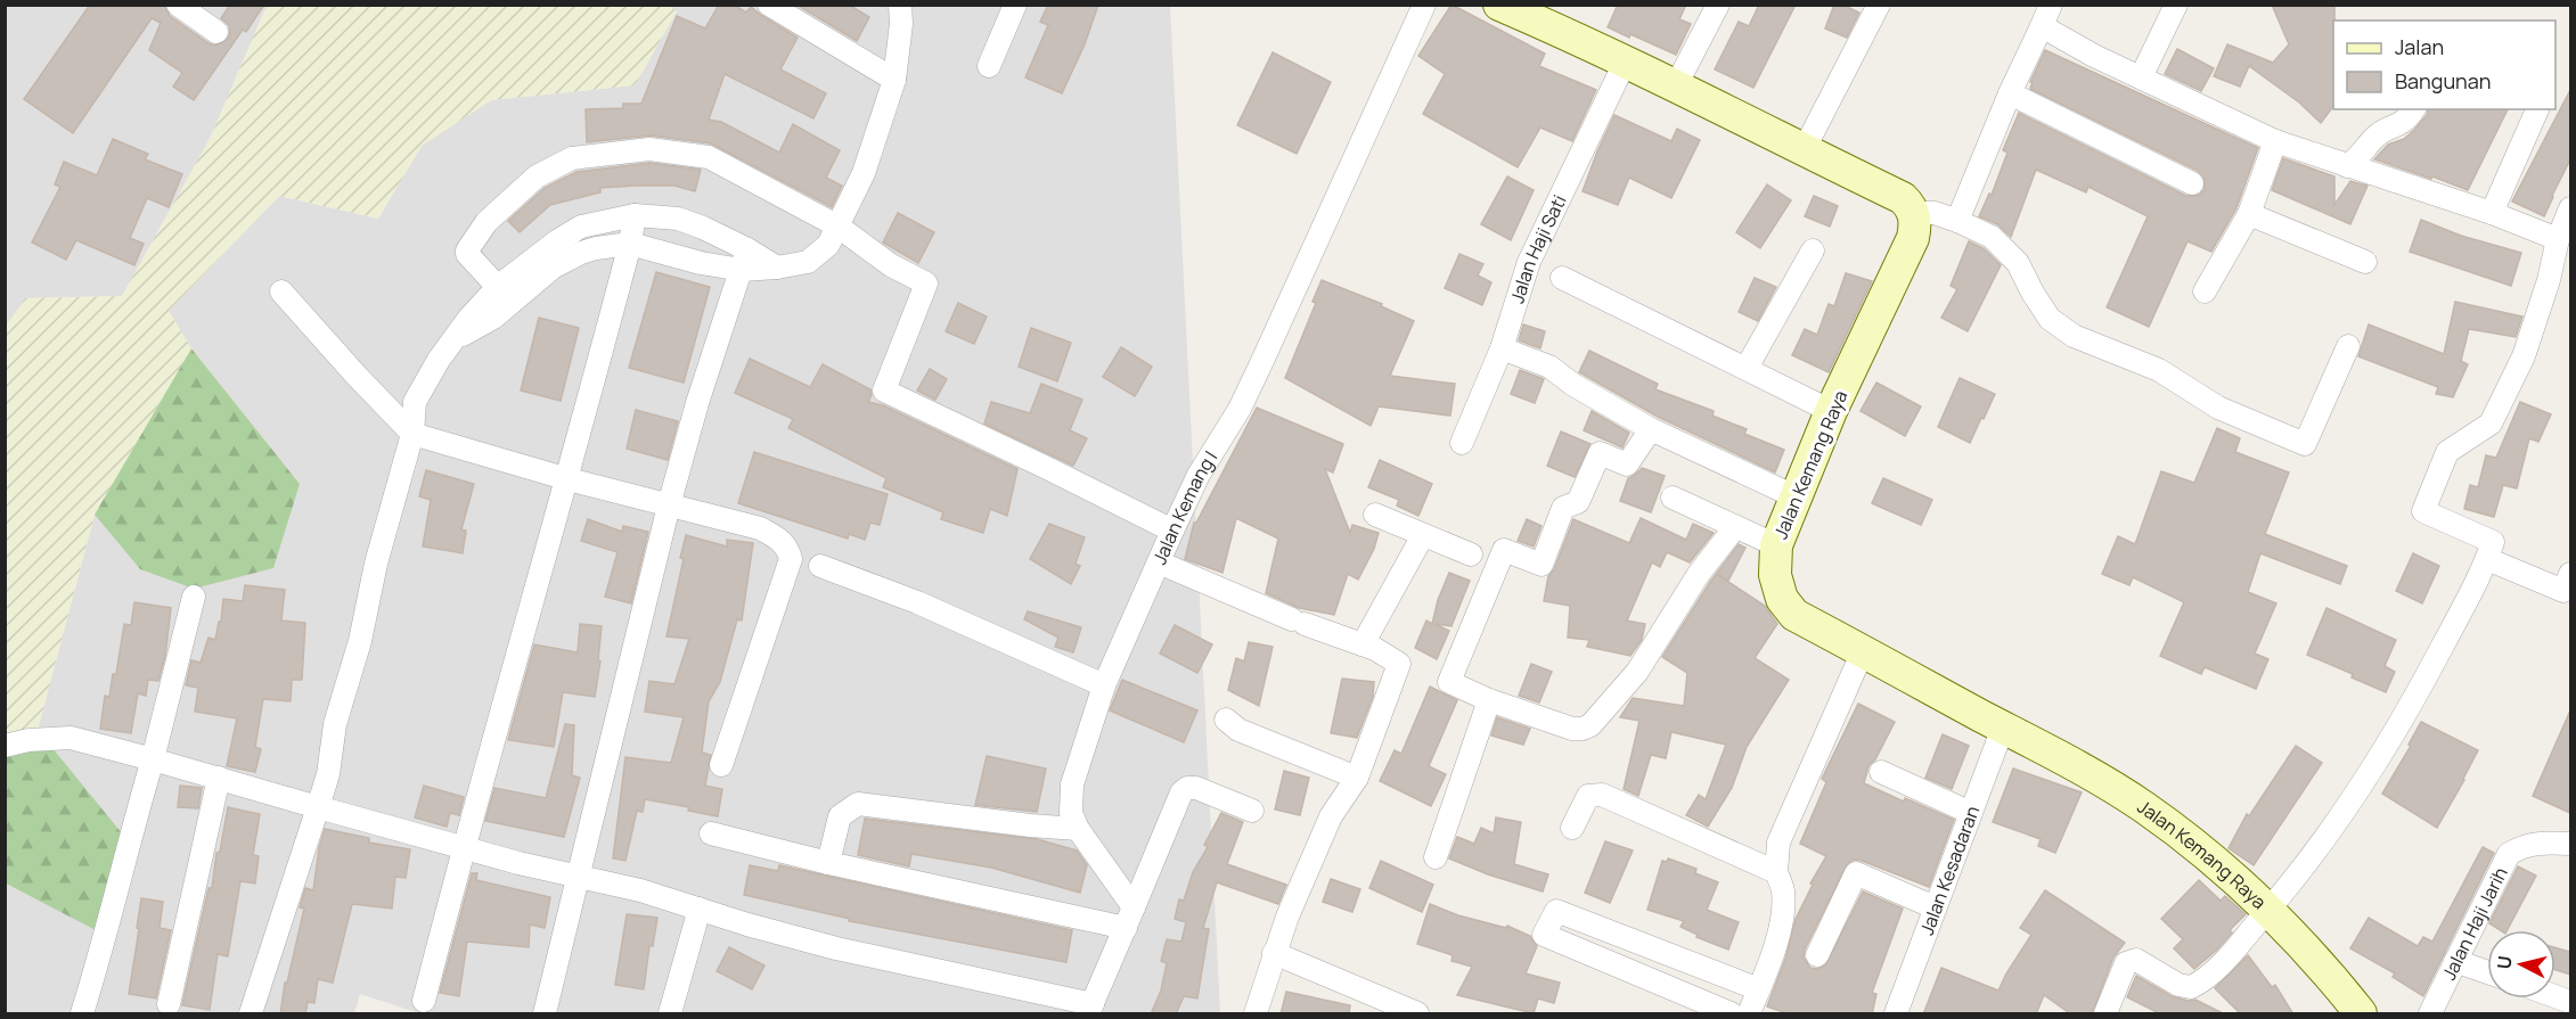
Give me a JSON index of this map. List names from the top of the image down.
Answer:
{
  "streets": {
    "street": [
      "Jalan Haji Sati",
      "Jalan Kemang Raya",
      "Jalan Kemang I",
      "Jalan Kesadaran",
      "Jalan Haji Jarih"
    ]
  },
  "crossings": [
    ["Jalan Kemang Raya", "Jalan Kesadaran"]
  ],
  "legend": ["Jalan", "Bangunan"],
  "north": "left"
}
